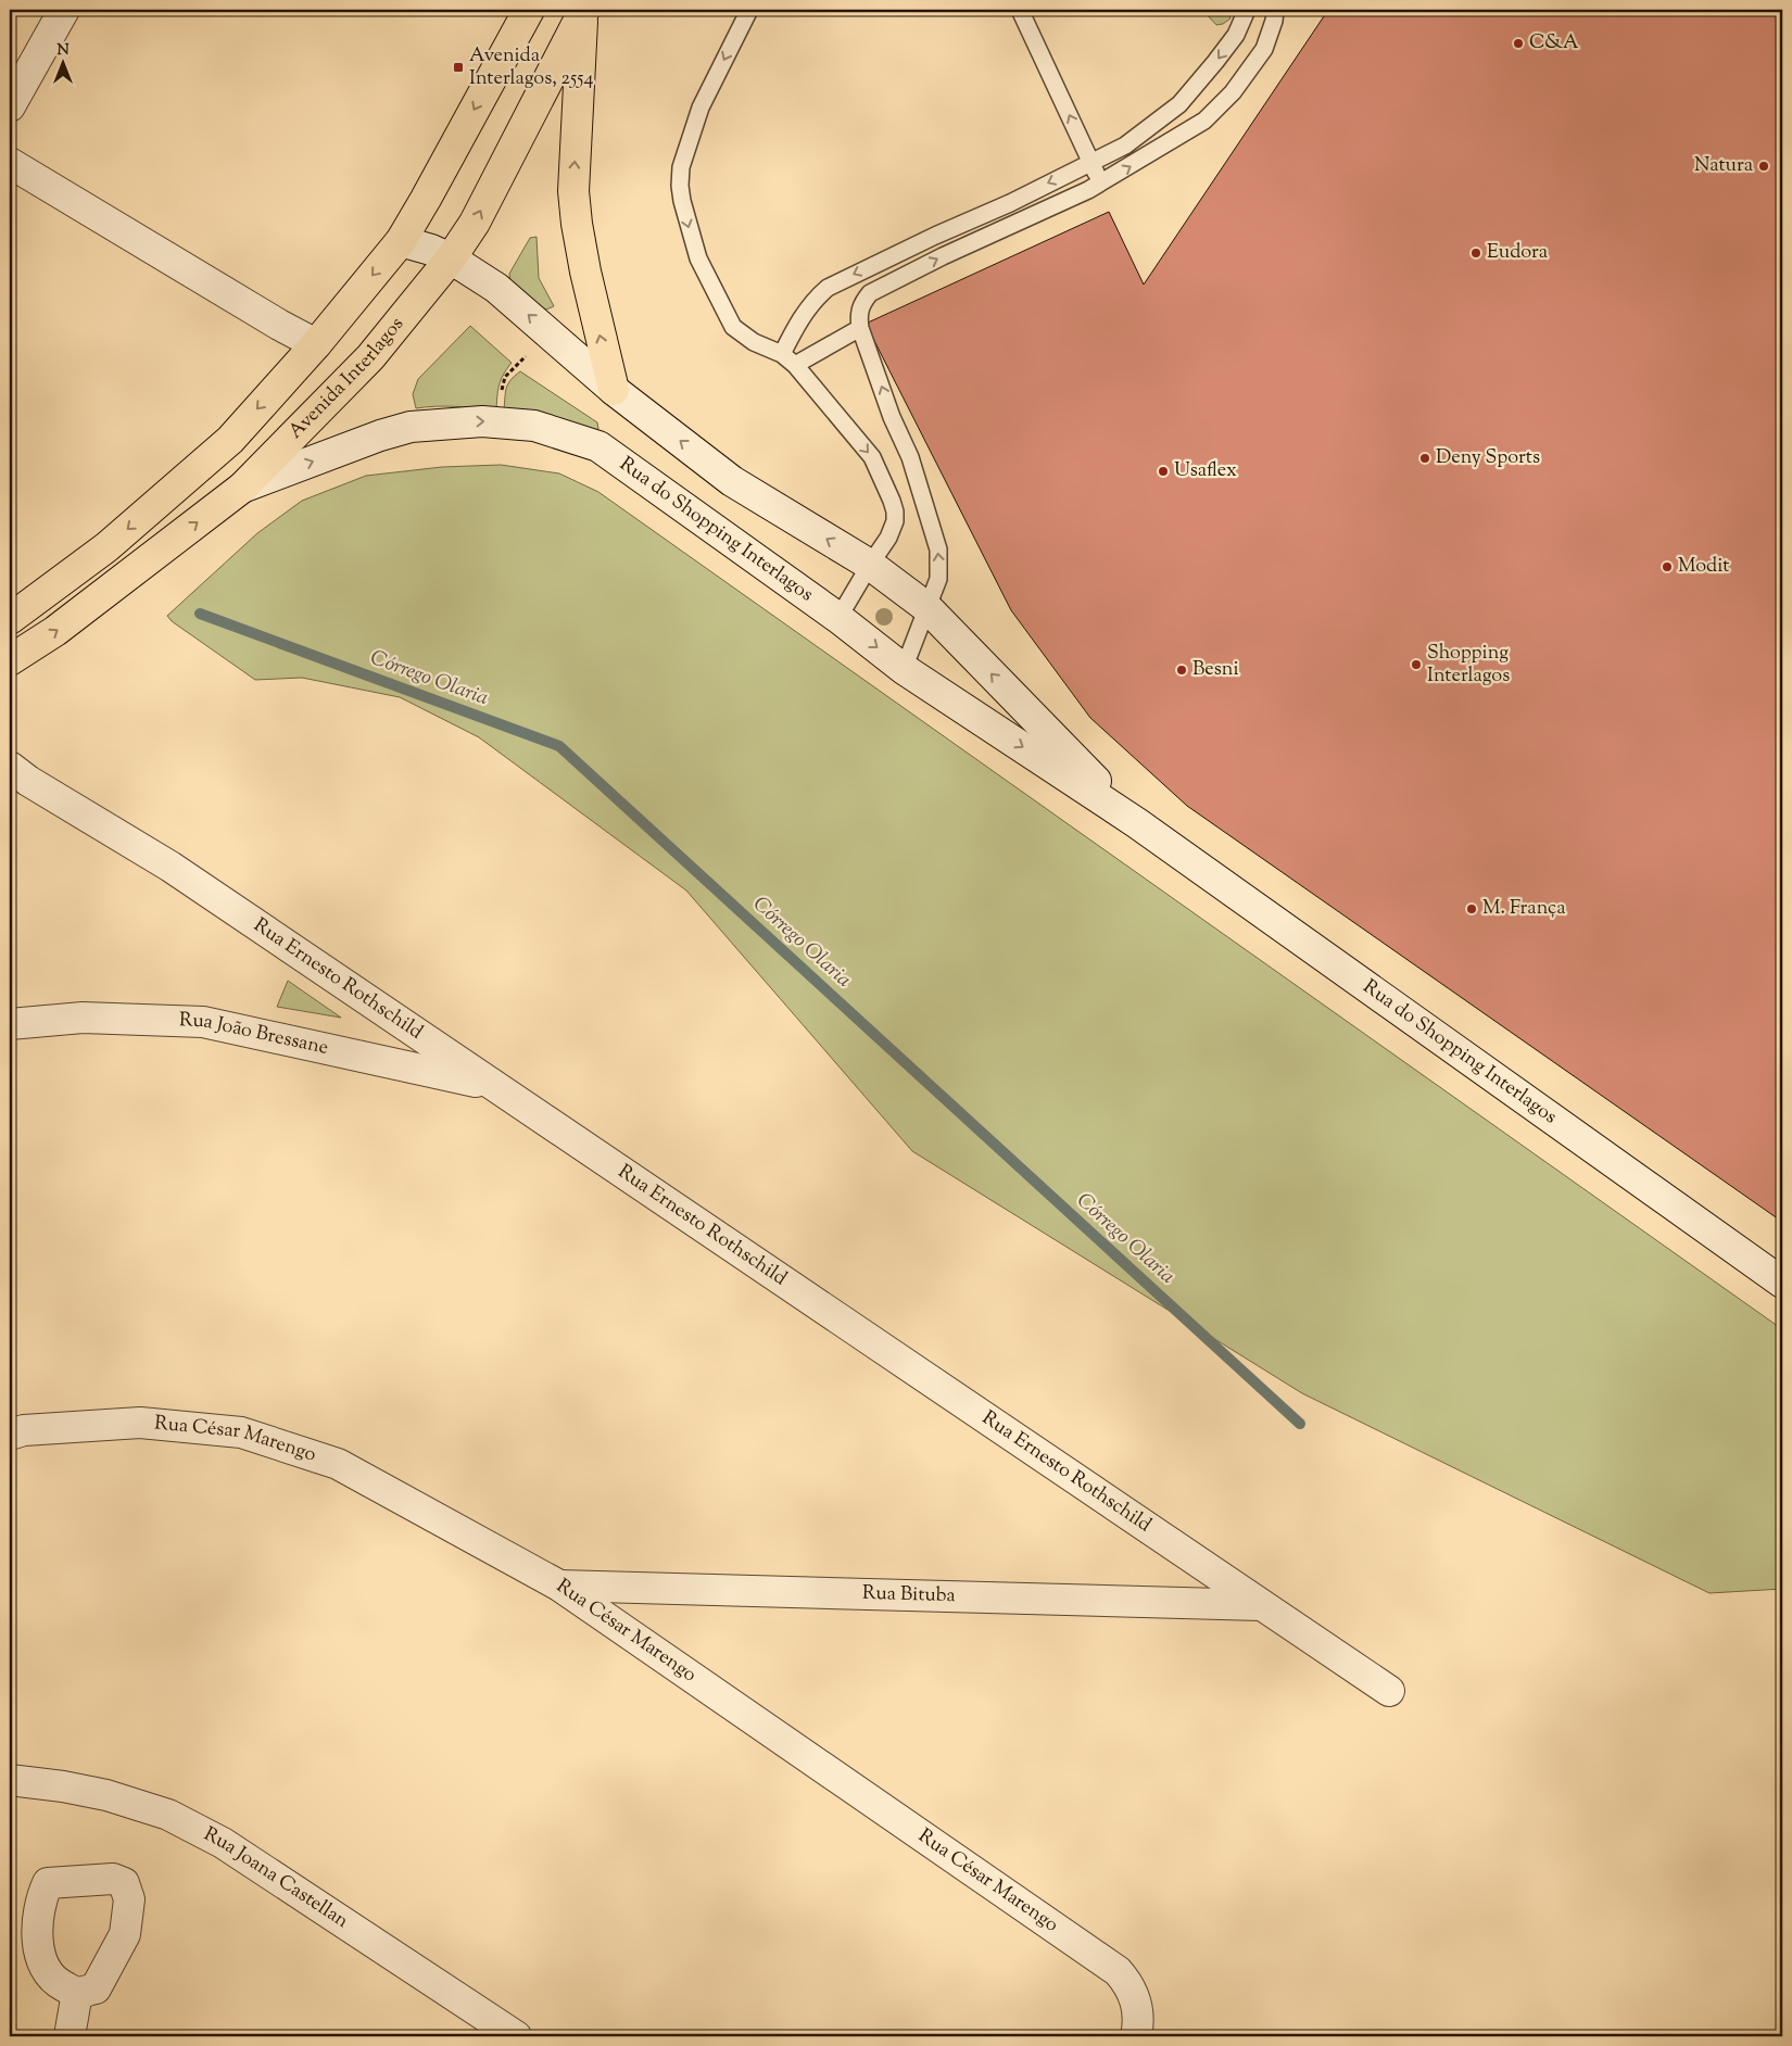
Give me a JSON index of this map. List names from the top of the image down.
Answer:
{
  "streets": {
    "main road": ["Avenida Interlagos"],
    "street": [
      "Rua do Shopping Interlagos",
      "Rua Ernesto Rothschild",
      "Rua João Bressane",
      "Rua César Marengo",
      "Rua Bituba",
      "Rua Joana Castellan"
    ]
  },
  "crossings": [
    ["Avenida Interlagos", "Rua do Shopping Interlagos"],
    ["Rua Ernesto Rothschild", "Rua João Bressane"],
    ["Rua Ernesto Rothschild", "Rua Bituba"],
    ["Rua César Marengo", "Rua Bituba"]
  ],
  "water": ["Córrego Olaria"],
  "places": {
    "other": [
      "C&A",
      "Natura",
      "Eudora",
      "Deny Sports",
      "Usaflex",
      "Modit",
      "Shopping Interlagos",
      "Besni",
      "M. França"
    ],
    "transit": ["Avenida Interlagos, 2554"]
  },
  "north": "top"
}
